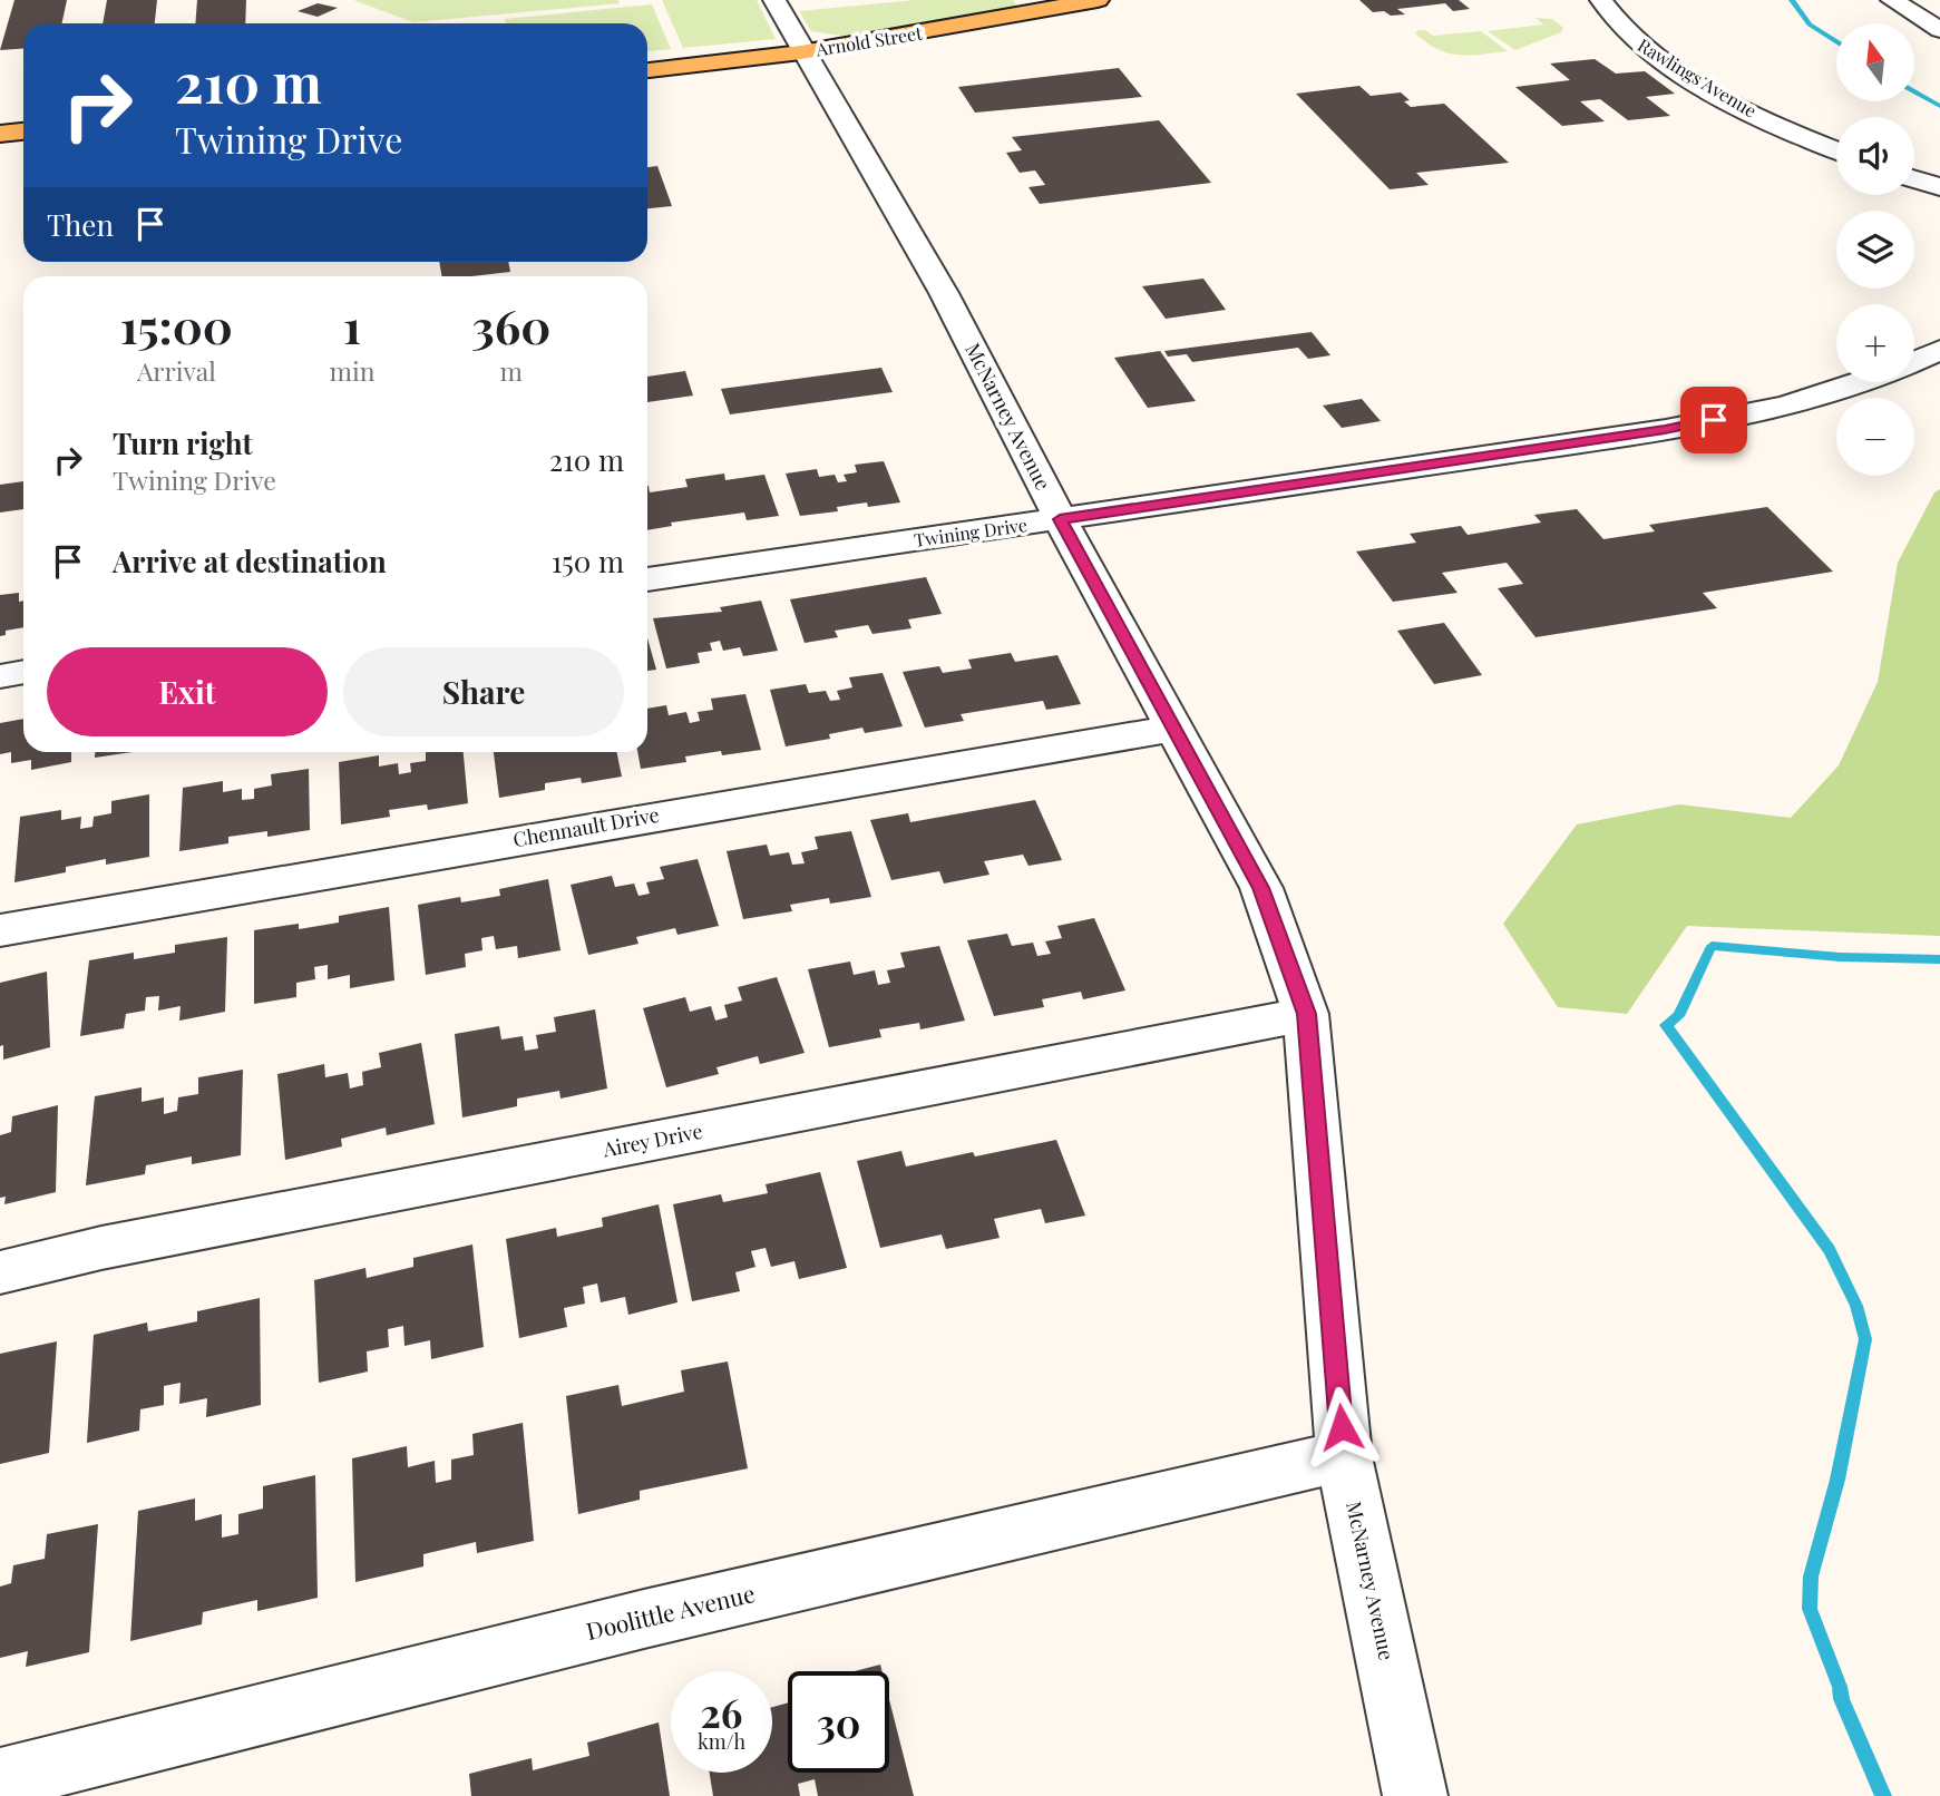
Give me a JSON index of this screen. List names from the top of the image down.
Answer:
{
  "streets": {
    "main road": ["Arnold Street"],
    "street": [
      "Rawlings Avenue",
      "McNarney Avenue",
      "Twining Drive",
      "Chennault Drive",
      "Airey Drive",
      "Doolittle Avenue"
    ]
  },
  "crossings": [
    ["Arnold Street", "McNarney Avenue"],
    ["McNarney Avenue", "Twining Drive"],
    ["McNarney Avenue", "Chennault Drive"],
    ["McNarney Avenue", "Airey Drive"],
    ["McNarney Avenue", "Doolittle Avenue"]
  ],
  "north": "top",
  "page": {
    "map_buttons": ["+", "−"],
    "turn": ["210 m", "Twining Drive"],
    "then": "Then",
    "eta": [
      "15:00",
      "Arrival",
      "1",
      "min",
      "360",
      "m"
    ],
    "list": [
      {
        "name": "Turn right",
        "note": "Twining Drive",
        "value": "210 m"
      },
      {
        "name": "Arrive at destination",
        "value": "150 m"
      }
    ],
    "buttons": ["Exit", "Share"],
    "speed": "26 km/h",
    "limit": "30"
  }
}
